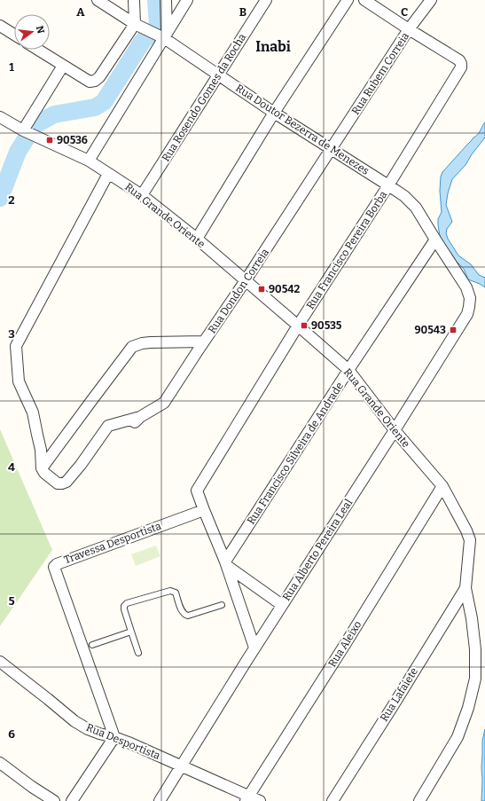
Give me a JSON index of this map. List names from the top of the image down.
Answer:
{
  "streets": {
    "street": [
      "Rua Rubem Correia",
      "Rua Rosendo Gomes da Rocha",
      "Rua Doutor Bezerra de Menezes",
      "Rua Grande Oriente",
      "Rua Francisco Pereira Borba",
      "Rua Dondon Correia",
      "Rua Francisco Silveira de Andrade",
      "Travessa Desportista",
      "Rua Alberto Pereira Leal",
      "Rua Aleixo",
      "Rua Lafaiete",
      "Rua Desportista"
    ]
  },
  "crossings": [
    ["Rua Rubem Correia", "Rua Doutor Bezerra de Menezes"],
    ["Rua Rubem Correia", "Rua Francisco Pereira Borba"],
    ["Rua Rubem Correia", "Rua Dondon Correia"],
    ["Rua Rosendo Gomes da Rocha", "Rua Doutor Bezerra de Menezes"],
    ["Rua Rosendo Gomes da Rocha", "Rua Grande Oriente"],
    ["Rua Doutor Bezerra de Menezes", "Rua Francisco Pereira Borba"],
    ["Rua Doutor Bezerra de Menezes", "Rua Dondon Correia"],
    ["Rua Doutor Bezerra de Menezes", "Rua Francisco Silveira de Andrade"],
    ["Rua Doutor Bezerra de Menezes", "Rua Alberto Pereira Leal"],
    ["Rua Grande Oriente", "Rua Francisco Pereira Borba"],
    ["Rua Grande Oriente", "Rua Dondon Correia"],
    ["Rua Grande Oriente", "Rua Francisco Silveira de Andrade"],
    ["Rua Grande Oriente", "Rua Alberto Pereira Leal"],
    ["Rua Grande Oriente", "Rua Aleixo"],
    ["Rua Grande Oriente", "Rua Lafaiete"],
    ["Rua Francisco Pereira Borba", "Travessa Desportista"],
    ["Travessa Desportista", "Rua Desportista"],
    ["Rua Alberto Pereira Leal", "Rua Desportista"],
    ["Rua Aleixo", "Rua Desportista"]
  ],
  "districts": ["Inabi"],
  "places": {
    "transit": [
      "90536",
      "90542",
      "90535",
      "90543"
    ]
  },
  "north": "right",
  "grid": {
    "columns": ["A", "B", "C"],
    "rows": [
      "1",
      "2",
      "3",
      "4",
      "5",
      "6"
    ]
  }
}
